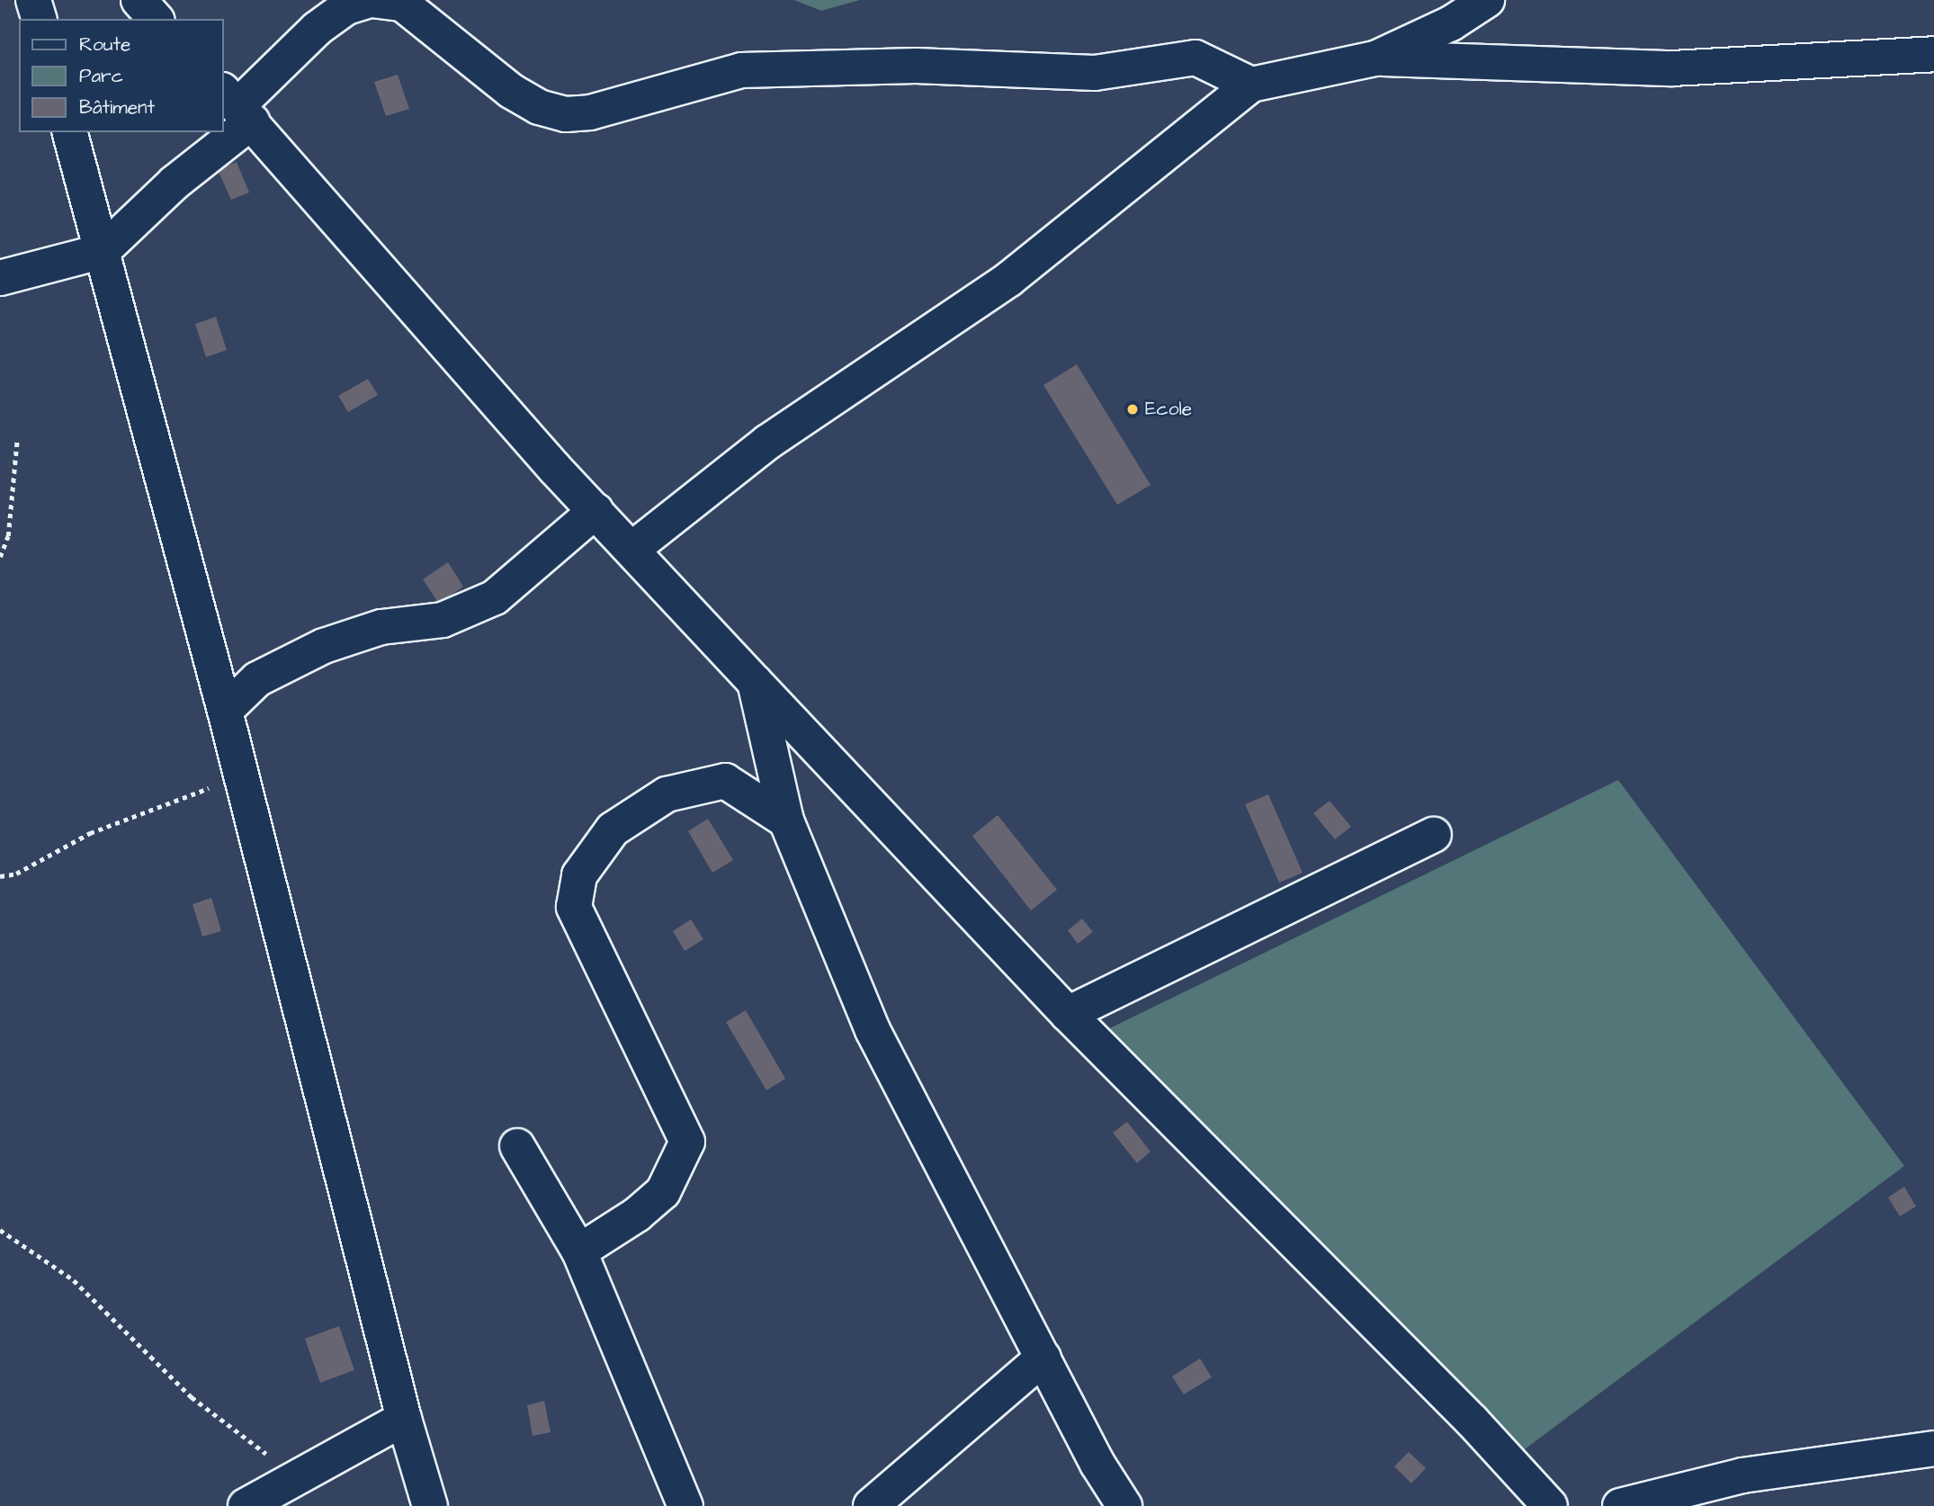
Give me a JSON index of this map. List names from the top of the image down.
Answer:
{
  "places": ["Ecole"],
  "legend": ["Route", "Parc", "Bâtiment"]
}
